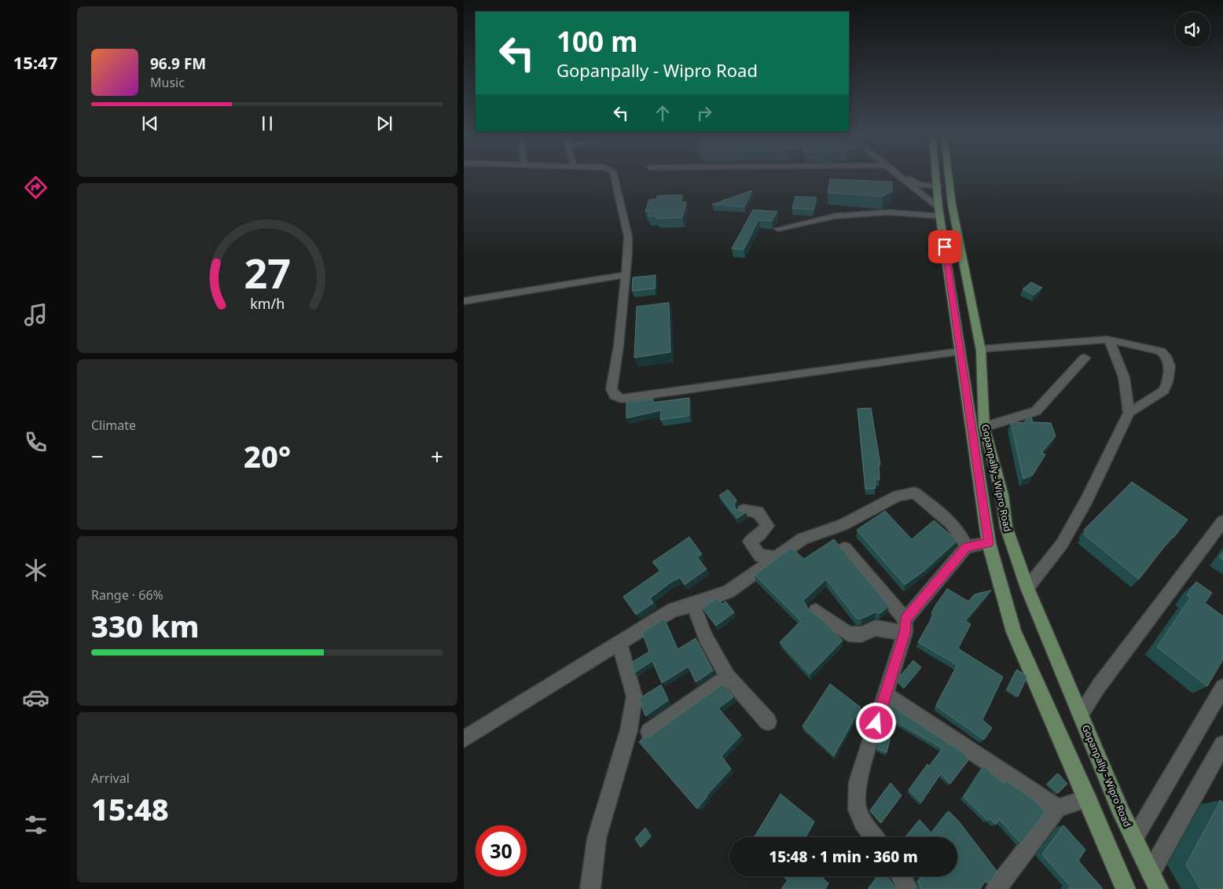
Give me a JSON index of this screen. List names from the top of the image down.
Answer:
{
  "streets": {
    "main road": ["Gopanpally - Wipro Road"]
  },
  "page": {
    "tabs": "15:47",
    "turn": ["100 m", "Gopanpally - Wipro Road"],
    "song": ["96.9 FM", "Music"],
    "tile": [
      "Climate",
      ["Range · 66%", "330 km"],
      ["Arrival", "15:48"]
    ],
    "heat": ["−", "20°", "+"],
    "limit": "30",
    "trip": "15:48 · 1 min · 360 m",
    "gauge": ["27", "km/h"]
  }
}
